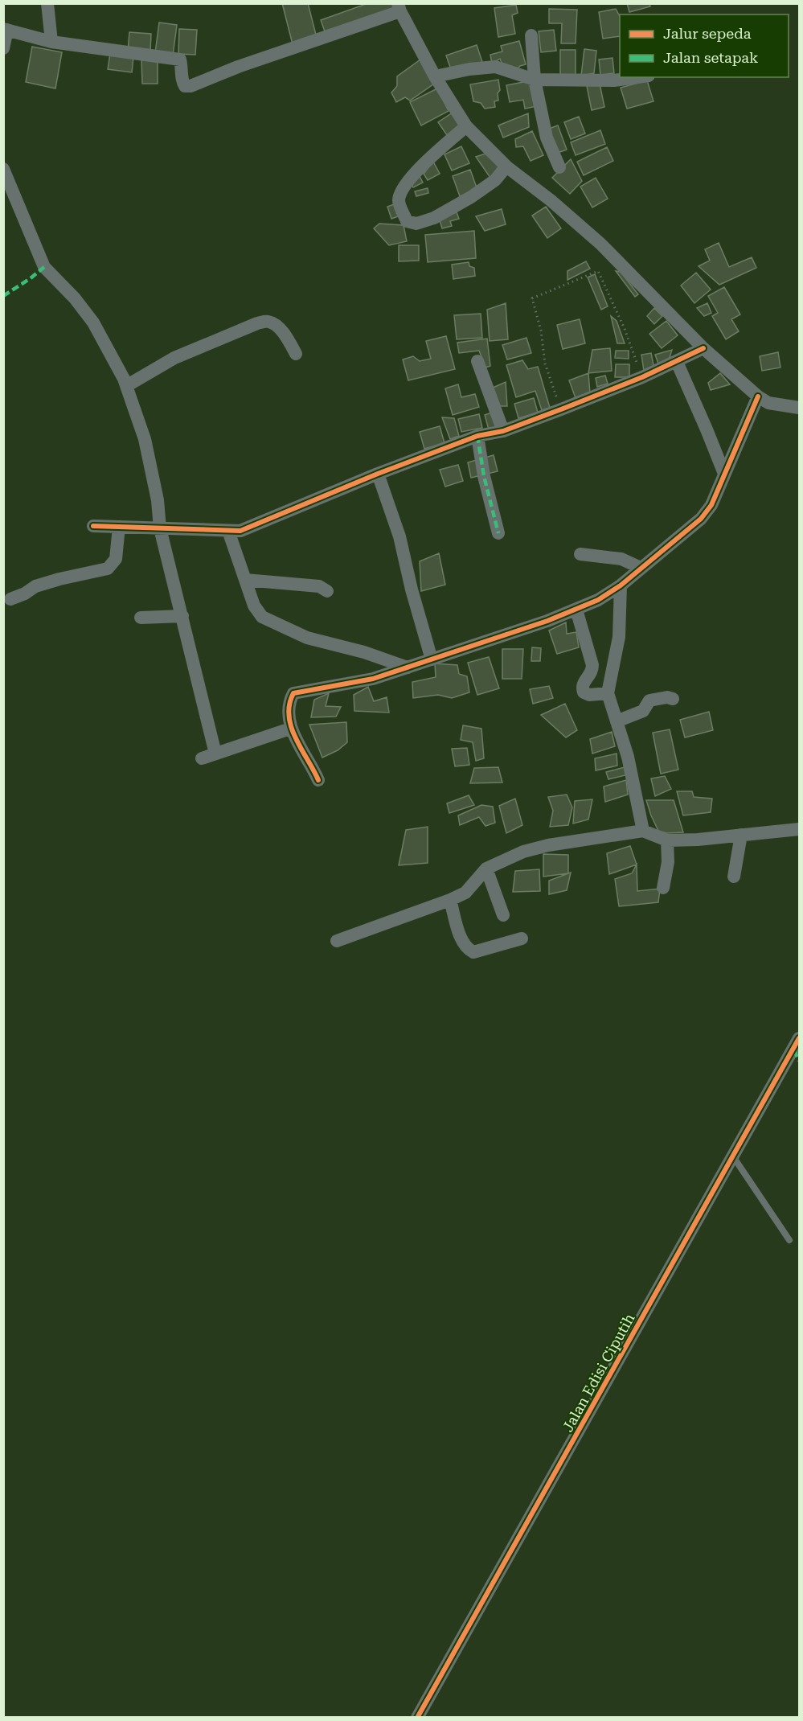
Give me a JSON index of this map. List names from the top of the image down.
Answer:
{
  "streets": {
    "street": ["Jalan Edisi Ciputih"]
  },
  "legend": ["Jalur sepeda", "Jalan setapak"]
}
